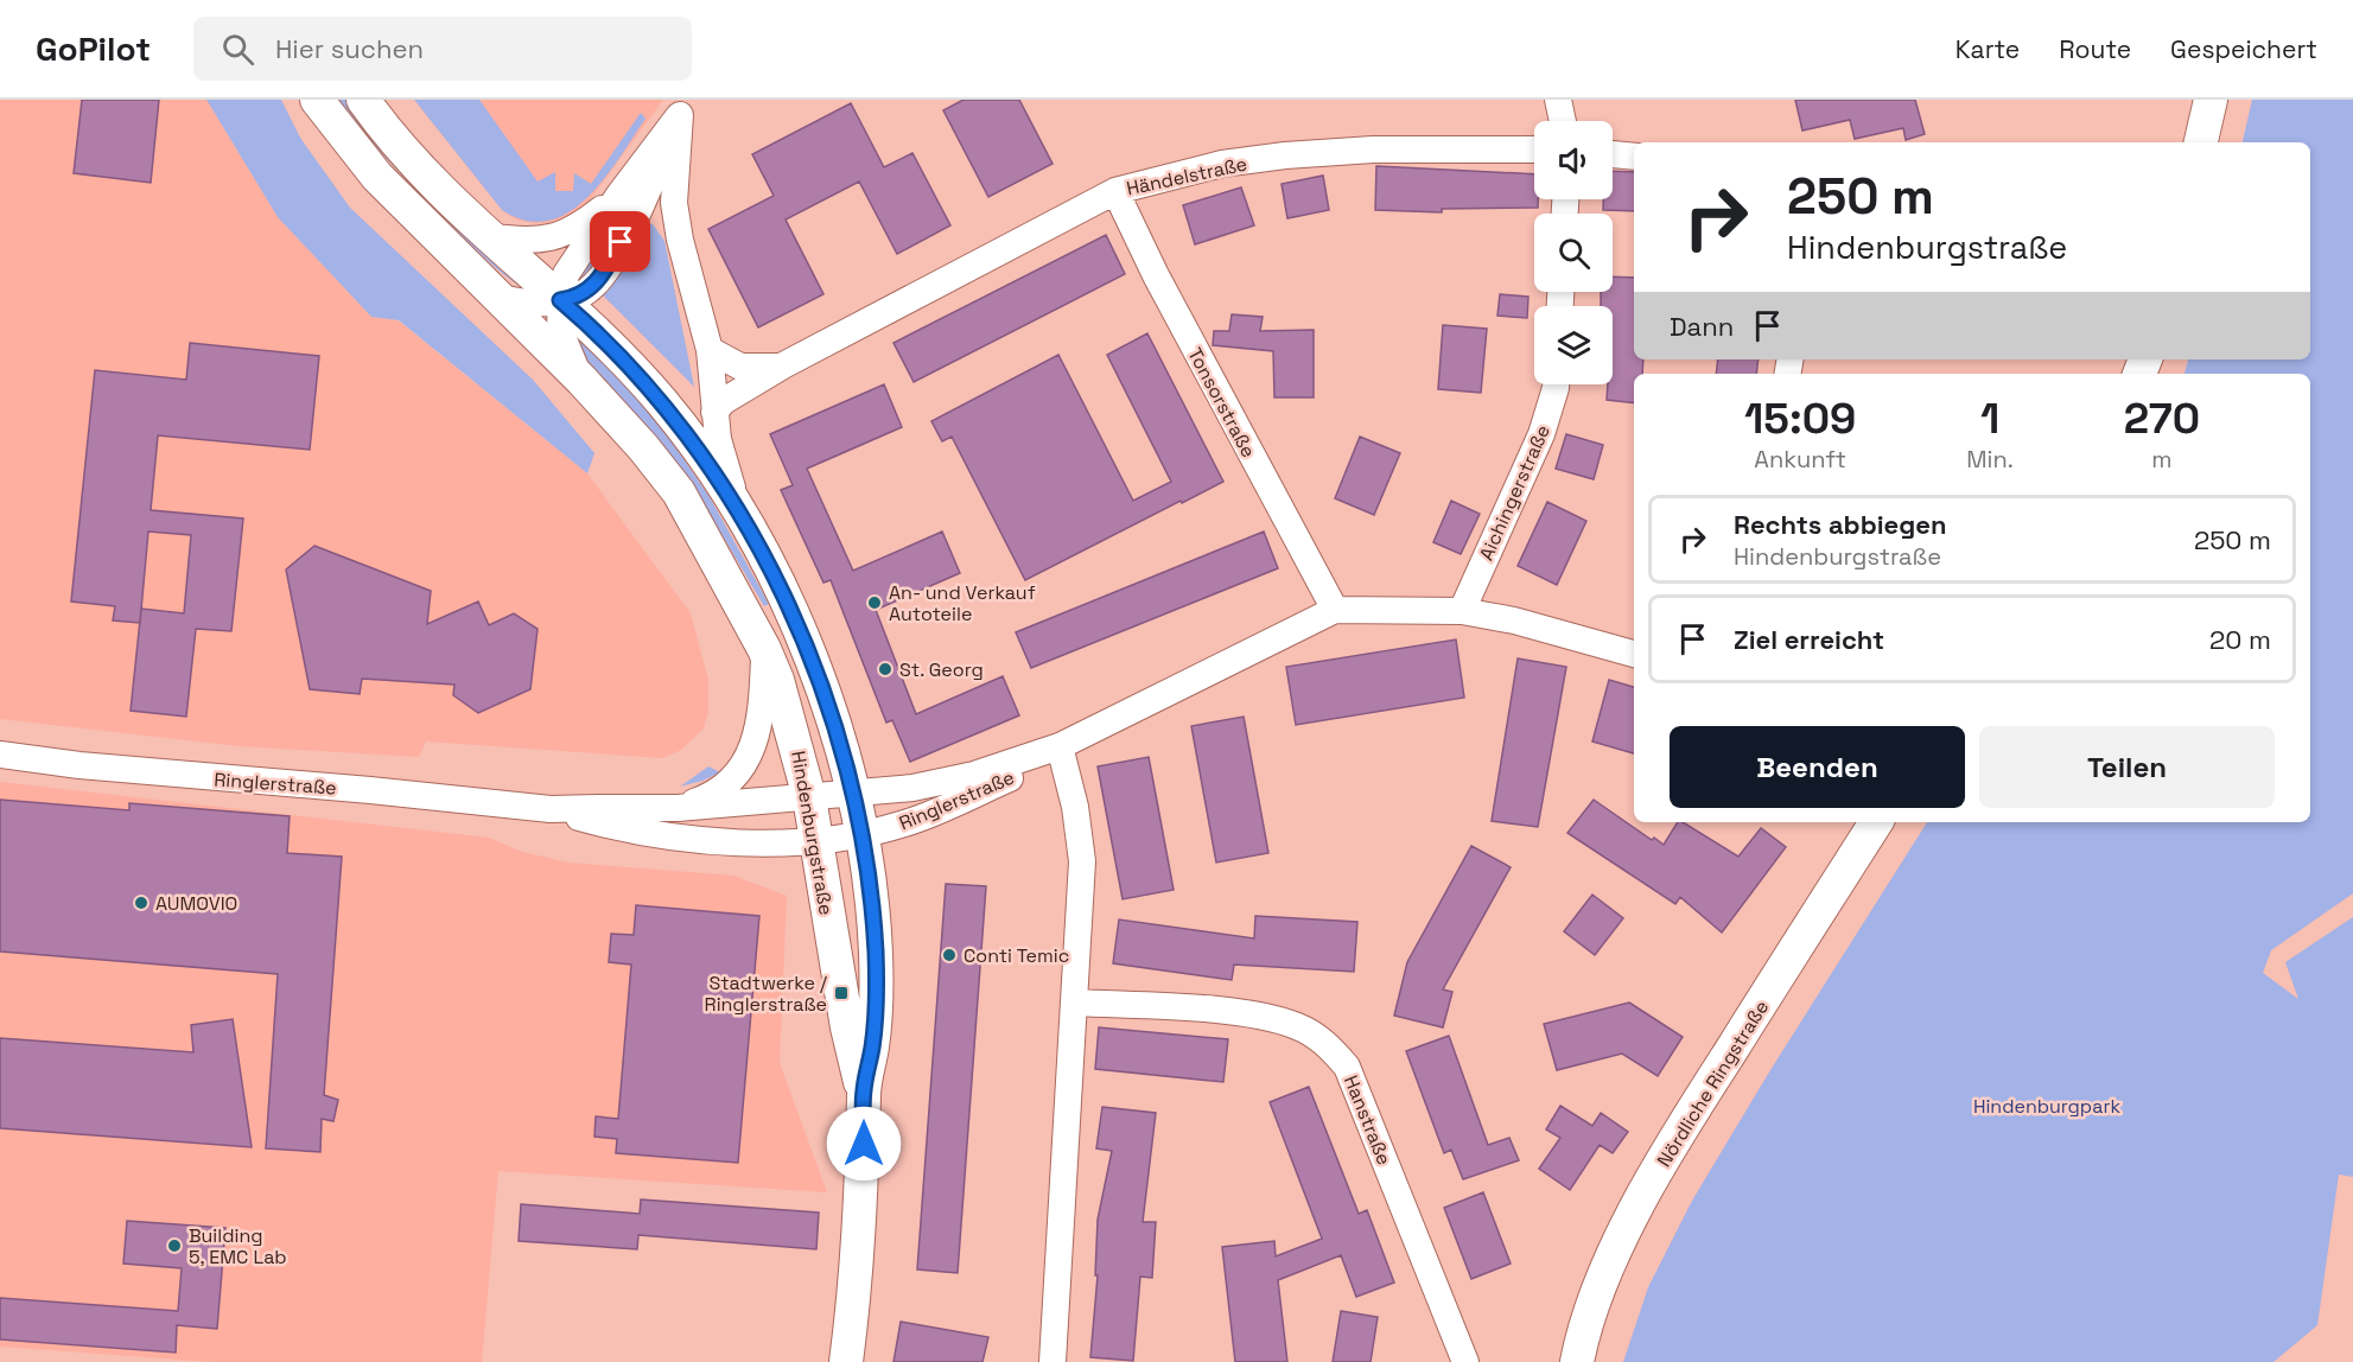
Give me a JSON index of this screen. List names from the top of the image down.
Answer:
{
  "streets": {
    "main road": ["Hindenburgstraße", "Nördliche Ringstraße"],
    "street": [
      "Händelstraße",
      "Tonsorstraße",
      "Aichingerstraße",
      "Ringlerstraße",
      "Hanstraße"
    ]
  },
  "crossings": [
    ["Händelstraße", "Tonsorstraße"],
    ["Händelstraße", "Hindenburgstraße"],
    ["Tonsorstraße", "Ringlerstraße"],
    ["Aichingerstraße", "Ringlerstraße"],
    ["Ringlerstraße", "Hindenburgstraße"]
  ],
  "parks": ["Hindenburgpark"],
  "places": {
    "other": [
      "An- und Verkauf Autoteile",
      "St. Georg",
      "AUMOVIO",
      "Conti Temic",
      "Building 5, EMC Lab"
    ],
    "transit": ["Stadtwerke / Ringlerstraße"]
  },
  "page": {
    "header": "GoPilot",
    "search": "Hier suchen",
    "nav": ["Karte", "Route", "Gespeichert"],
    "turn": ["250 m", "Hindenburgstraße"],
    "then": "Dann",
    "eta": [
      "15:09",
      "Ankunft",
      "1",
      "Min.",
      "270",
      "m"
    ],
    "list": [
      {
        "name": "Rechts abbiegen",
        "note": "Hindenburgstraße",
        "value": "250 m"
      },
      {
        "name": "Ziel erreicht",
        "value": "20 m"
      }
    ],
    "buttons": ["Beenden", "Teilen"]
  }
}
